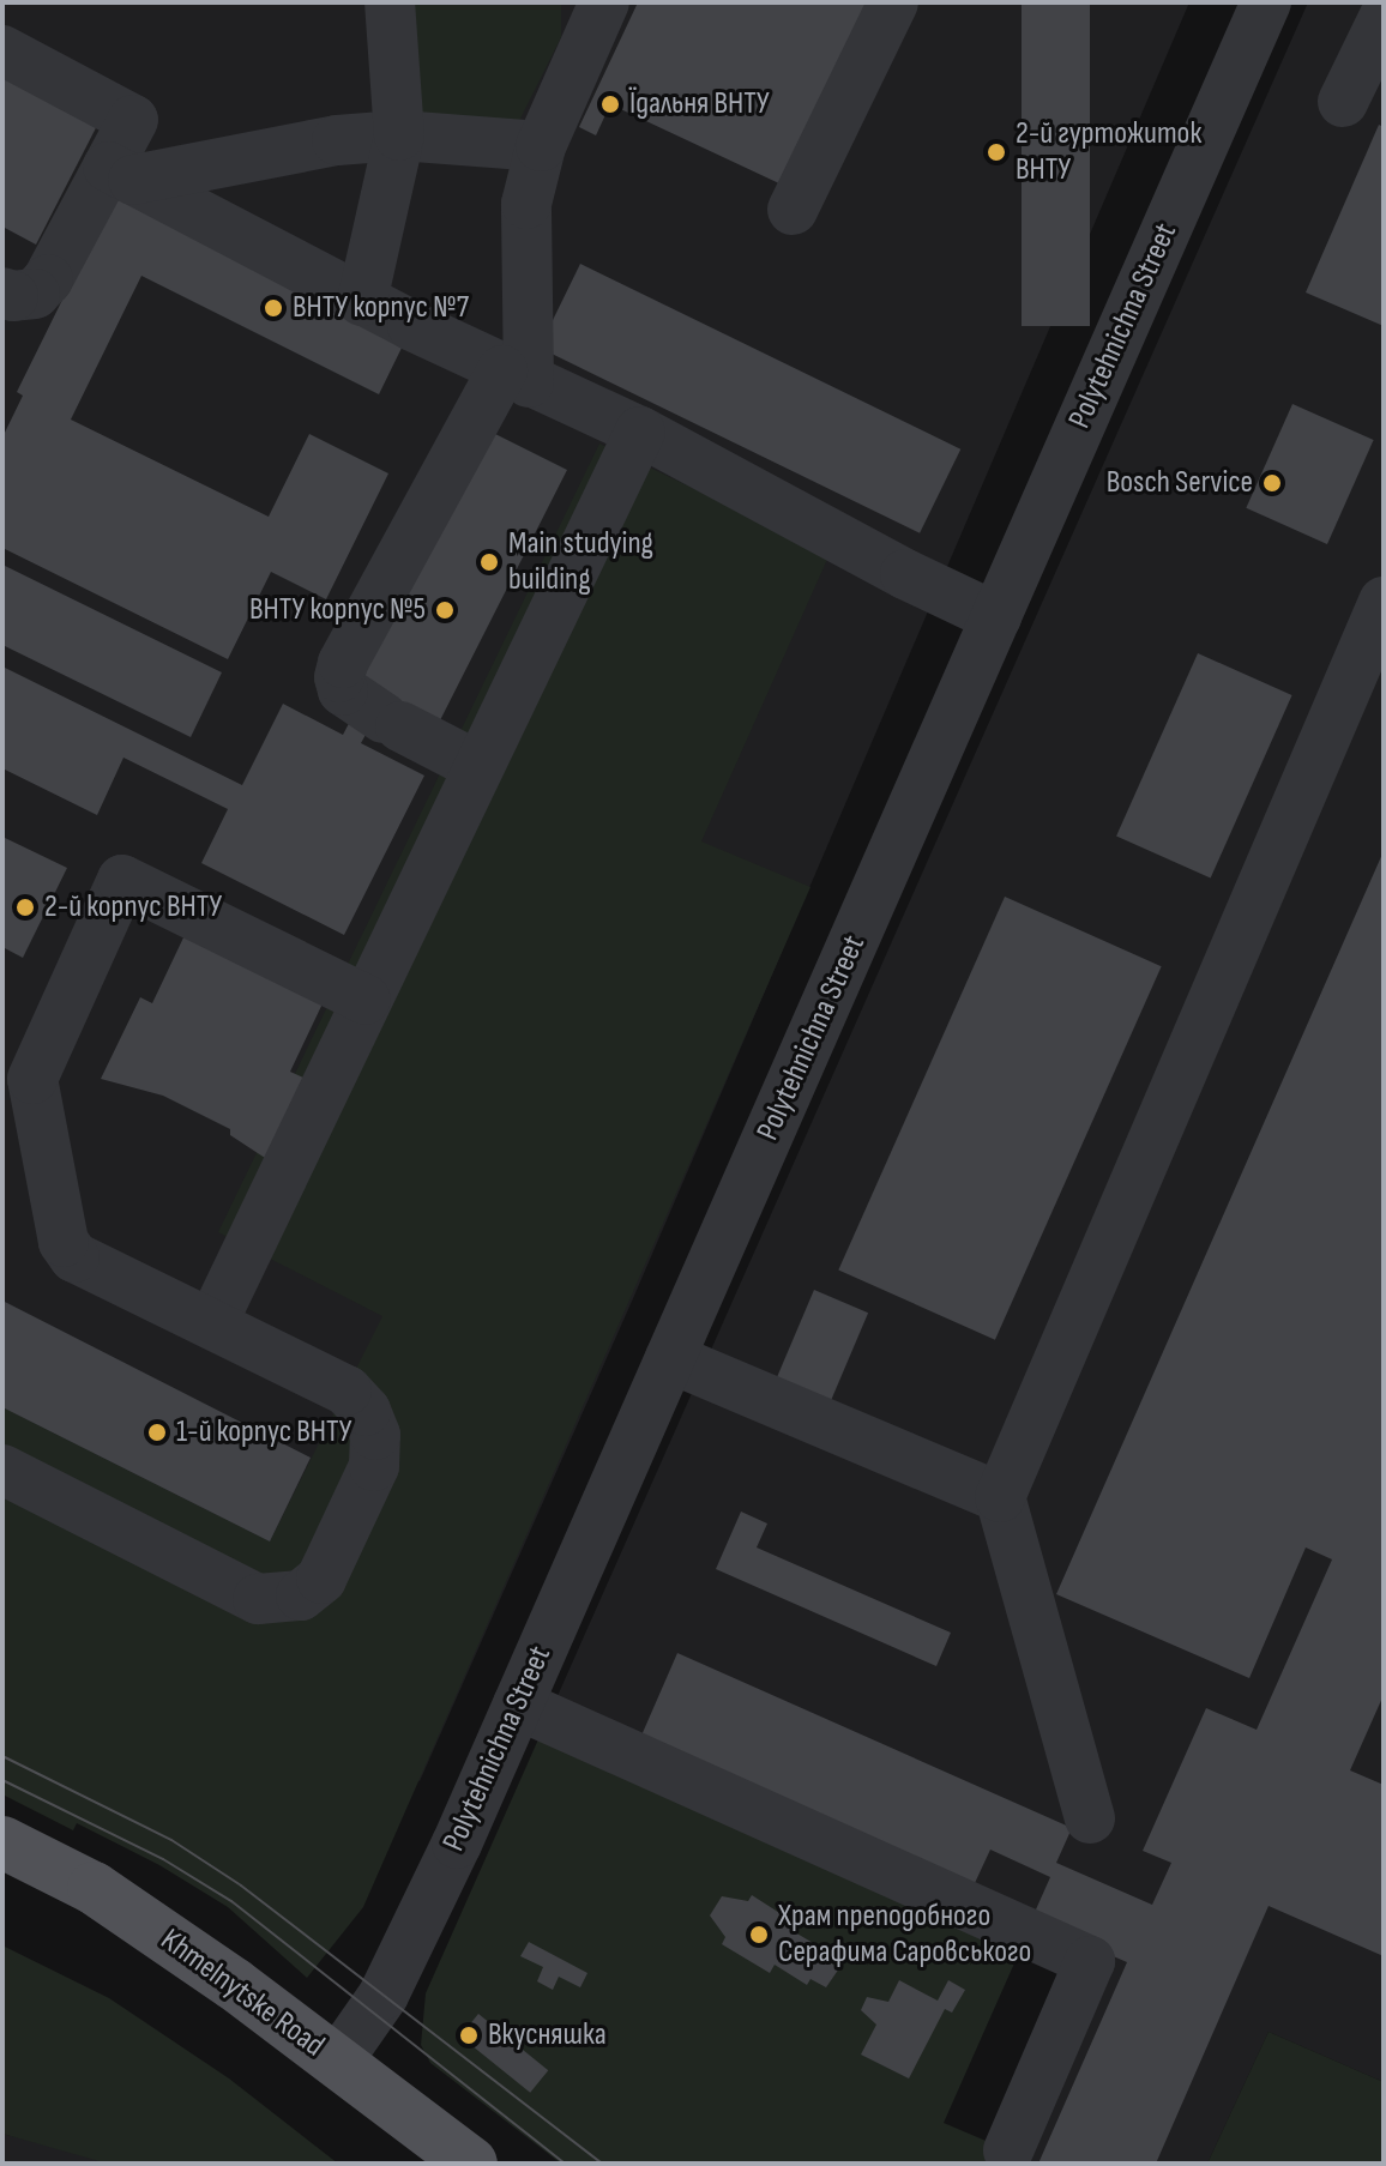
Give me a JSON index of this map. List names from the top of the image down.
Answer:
{
  "streets": {
    "main road": ["Khmelnytske Road"],
    "street": ["Polytehnichna Street"]
  },
  "crossings": [
    ["Polytehnichna Street", "Khmelnytske Road"]
  ],
  "places": [
    "Їдальня ВНТУ",
    "2-й гуртожиток ВНТУ",
    "ВНТУ корпус №7",
    "Bosch Service",
    "Main studying building",
    "ВНТУ корпус №5",
    "2-й корпус ВНТУ",
    "1-й корпус ВНТУ",
    "Храм преподобного Серафима Саровського",
    "Вкусняшка"
  ]
}
